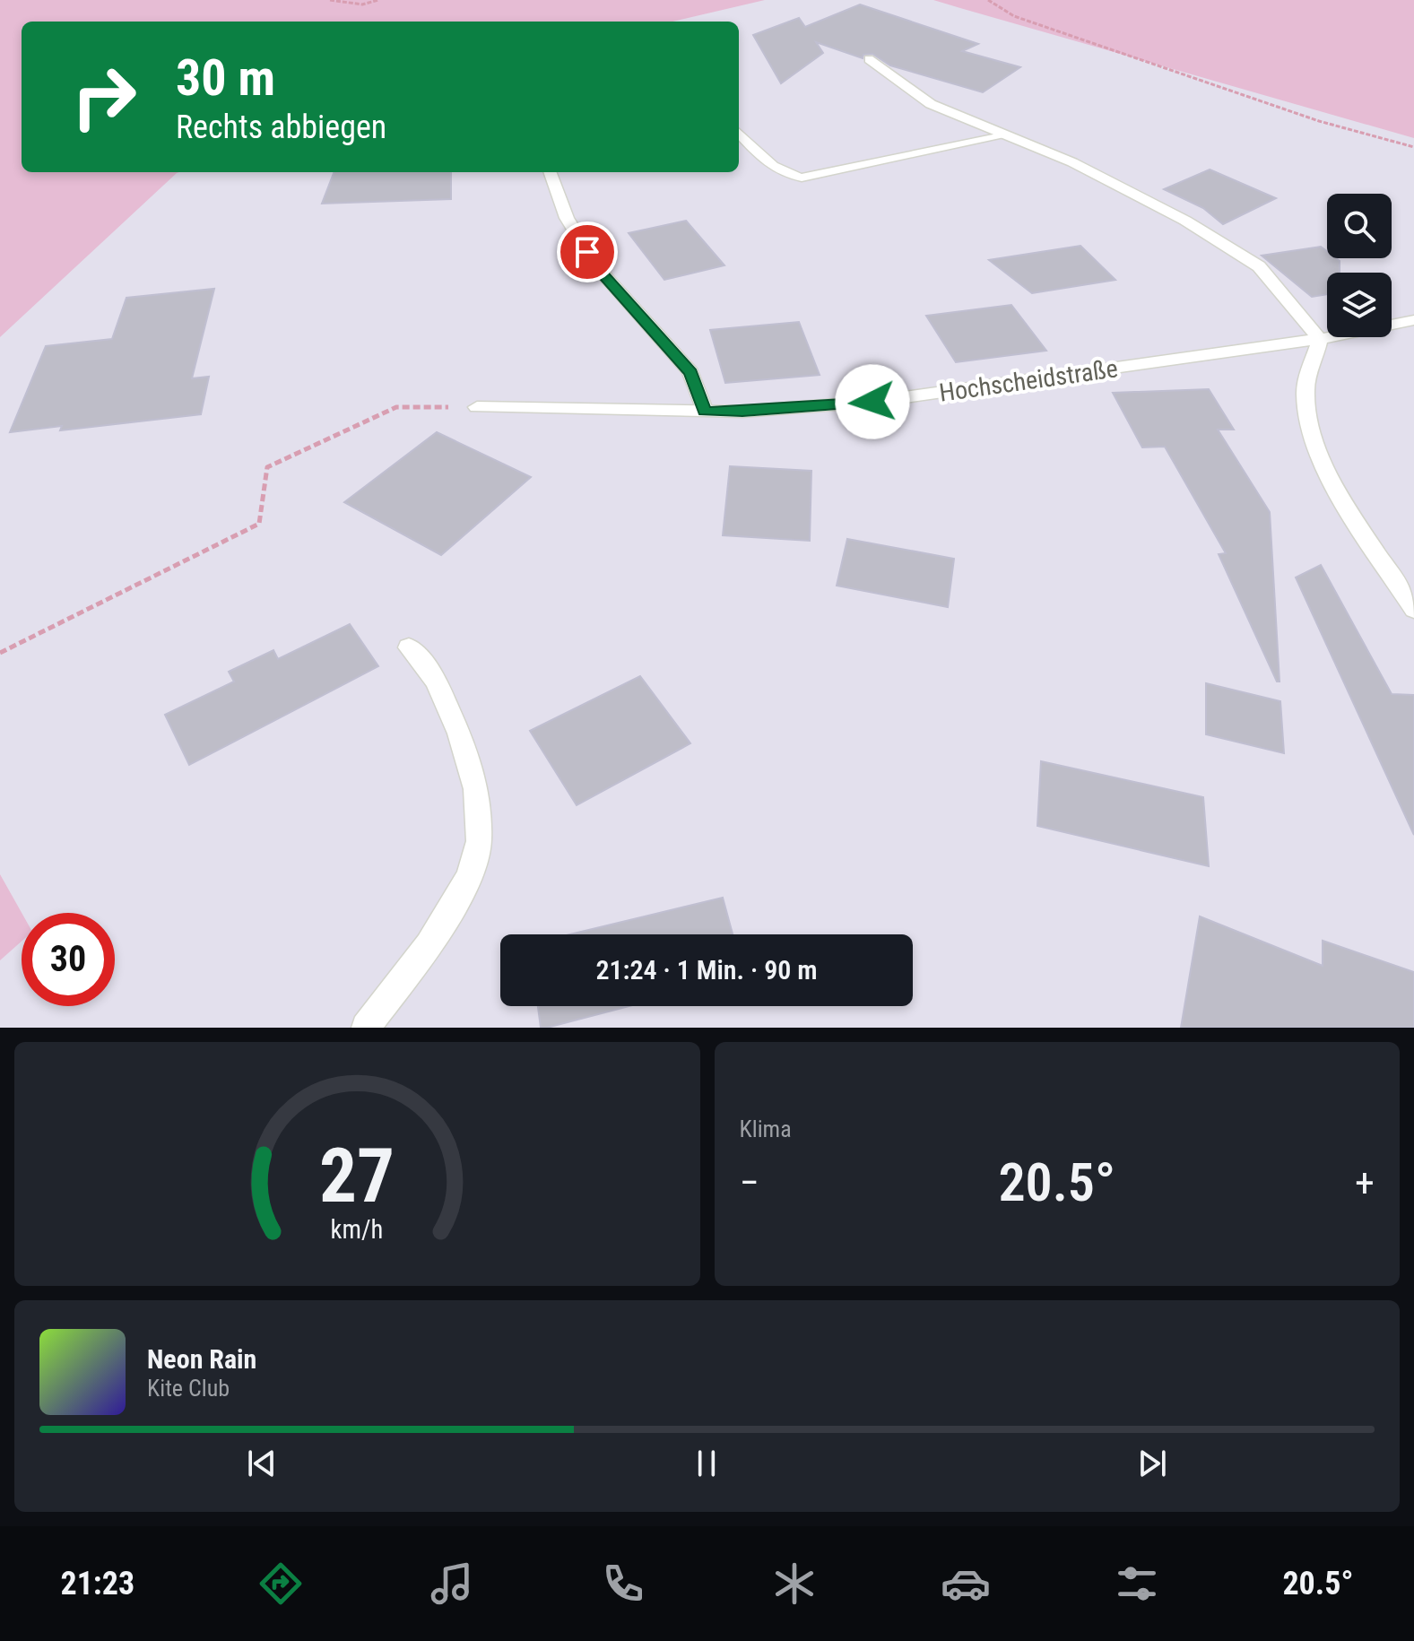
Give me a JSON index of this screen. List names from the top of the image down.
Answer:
{
  "streets": {
    "street": ["Hochscheidstraße"]
  },
  "page": {
    "turn": ["30 m", "Rechts abbiegen"],
    "limit": "30",
    "trip": "21:24 · 1 Min. · 90 m",
    "tile": "Klima",
    "heat": ["−", "20.5°", "+"],
    "song": ["Neon Rain", "Kite Club"],
    "tabs": ["21:23", "20.5°"],
    "gauge": ["27", "km/h"]
  }
}
